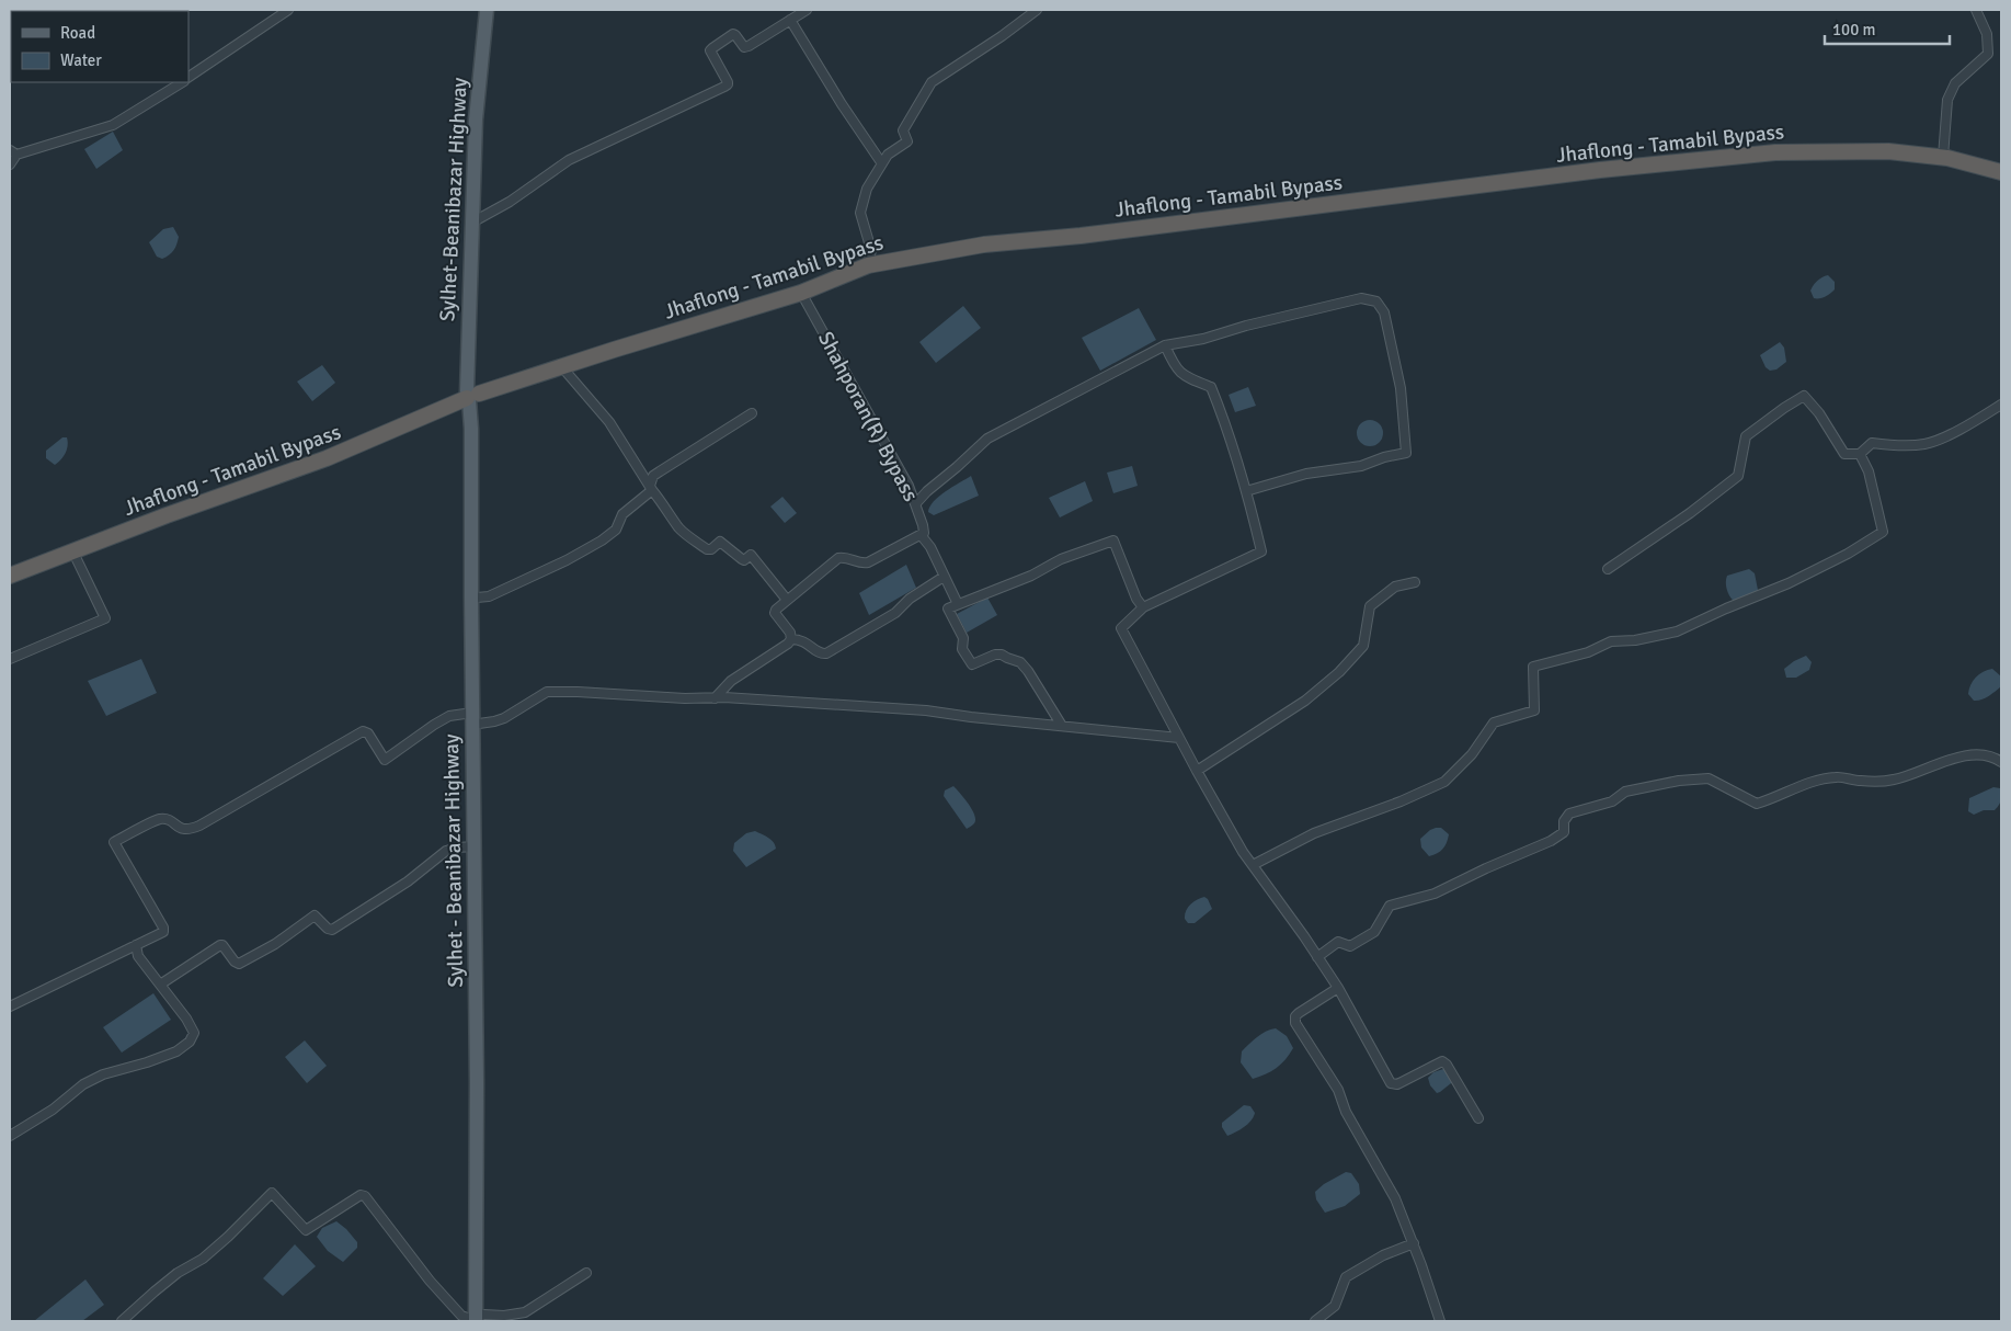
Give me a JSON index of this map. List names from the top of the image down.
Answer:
{
  "streets": {
    "highway": ["Jhaflong - Tamabil Bypass"],
    "main road": ["Sylhet-Beanibazar Highway", "Sylhet - Beanibazar Highway"],
    "street": ["Shahporan(R) Bypass"]
  },
  "crossings": [
    ["Jhaflong - Tamabil Bypass", "Sylhet-Beanibazar Highway"],
    ["Jhaflong - Tamabil Bypass", "Shahporan(R) Bypass"],
    ["Jhaflong - Tamabil Bypass", "Sylhet - Beanibazar Highway"],
    ["Sylhet-Beanibazar Highway", "Sylhet - Beanibazar Highway"]
  ],
  "legend": ["Road", "Water"],
  "scale_bar": "100 m"
}
